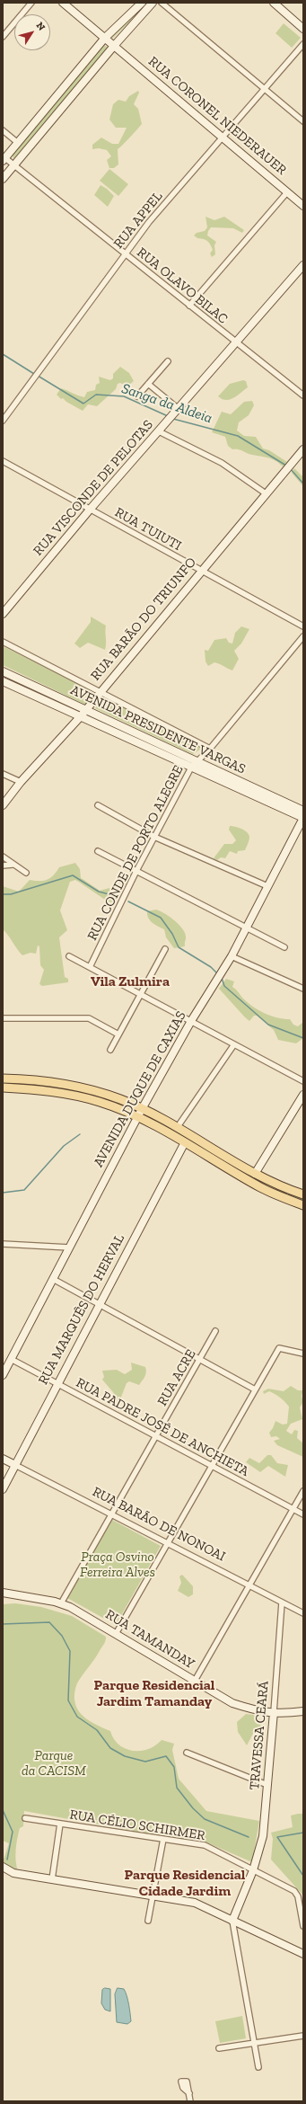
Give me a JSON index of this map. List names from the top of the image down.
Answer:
{
  "streets": {
    "street": [
      "RUA CORONEL NIEDERAUER",
      "RUA APPEL",
      "RUA OLAVO BILAC",
      "RUA VISCONDE DE PELOTAS",
      "RUA TUIUTI",
      "RUA BARÃO DO TRIUNFO",
      "AVENIDA PRESIDENTE VARGAS",
      "RUA CONDE DE PORTO ALEGRE",
      "AVENIDA DUQUE DE CAXIAS",
      "RUA MARQUÊS DO HERVAL",
      "RUA ACRE",
      "RUA PADRE JOSÉ DE ANCHIETA",
      "RUA BARÃO DE NONOAI",
      "RUA TAMANDAY",
      "TRAVESSA CEARÁ",
      "RUA CÉLIO SCHIRMER"
    ]
  },
  "crossings": [
    ["RUA CORONEL NIEDERAUER", "RUA APPEL"],
    ["RUA APPEL", "RUA OLAVO BILAC"],
    ["RUA OLAVO BILAC", "RUA VISCONDE DE PELOTAS"],
    ["RUA VISCONDE DE PELOTAS", "RUA TUIUTI"],
    ["RUA TUIUTI", "RUA BARÃO DO TRIUNFO"],
    ["RUA BARÃO DO TRIUNFO", "AVENIDA PRESIDENTE VARGAS"],
    ["AVENIDA PRESIDENTE VARGAS", "RUA CONDE DE PORTO ALEGRE"],
    ["AVENIDA PRESIDENTE VARGAS", "AVENIDA DUQUE DE CAXIAS"],
    ["AVENIDA DUQUE DE CAXIAS", "RUA PADRE JOSÉ DE ANCHIETA"],
    ["RUA MARQUÊS DO HERVAL", "RUA PADRE JOSÉ DE ANCHIETA"],
    ["RUA MARQUÊS DO HERVAL", "RUA BARÃO DE NONOAI"],
    ["RUA ACRE", "RUA PADRE JOSÉ DE ANCHIETA"],
    ["RUA ACRE", "RUA BARÃO DE NONOAI"],
    ["RUA ACRE", "RUA TAMANDAY"],
    ["RUA BARÃO DE NONOAI", "TRAVESSA CEARÁ"],
    ["RUA TAMANDAY", "TRAVESSA CEARÁ"],
    ["TRAVESSA CEARÁ", "RUA CÉLIO SCHIRMER"]
  ],
  "districts": ["Vila Zulmira", "Parque Residencial Jardim Tamanday", "Parque Residencial Cidade Jardim"],
  "water": ["Sanga da Aldeia"],
  "parks": ["Praça Osvino Ferreira Alves", "Parque da CACISM"],
  "north": "top right"
}
